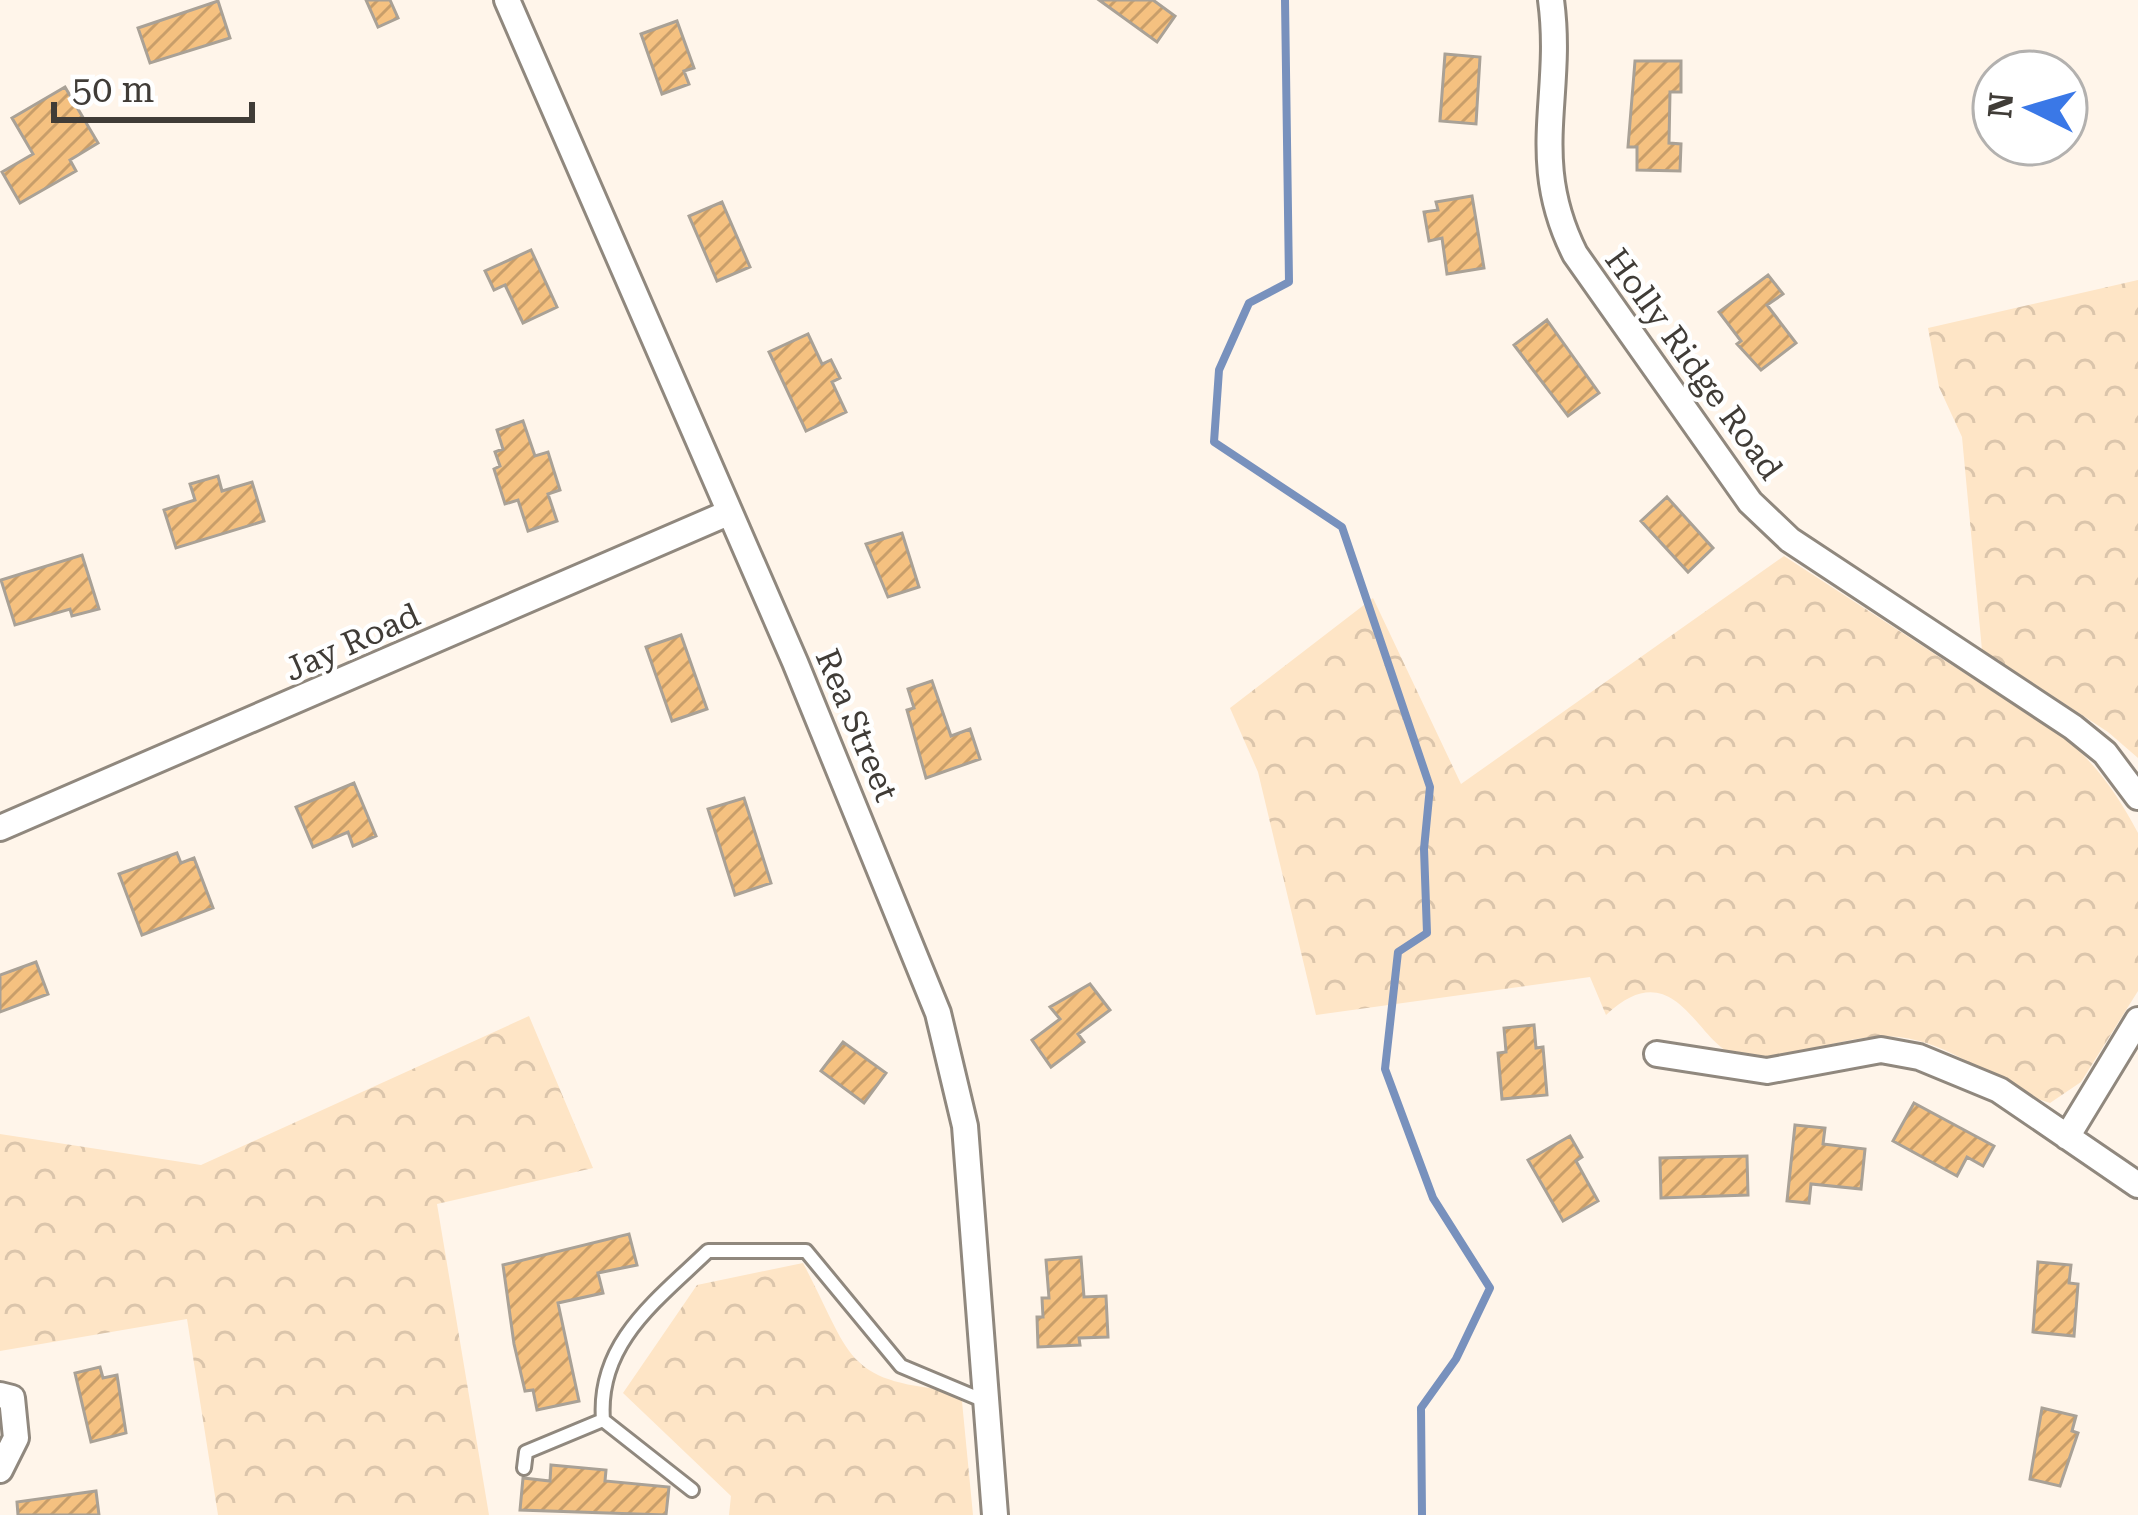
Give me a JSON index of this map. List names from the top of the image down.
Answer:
{
  "streets": {
    "street": ["Holly Ridge Road", "Jay Road", "Rea Street"]
  },
  "crossings": [
    ["Jay Road", "Rea Street"]
  ],
  "scale_bar": "50 m",
  "north": "left"
}
